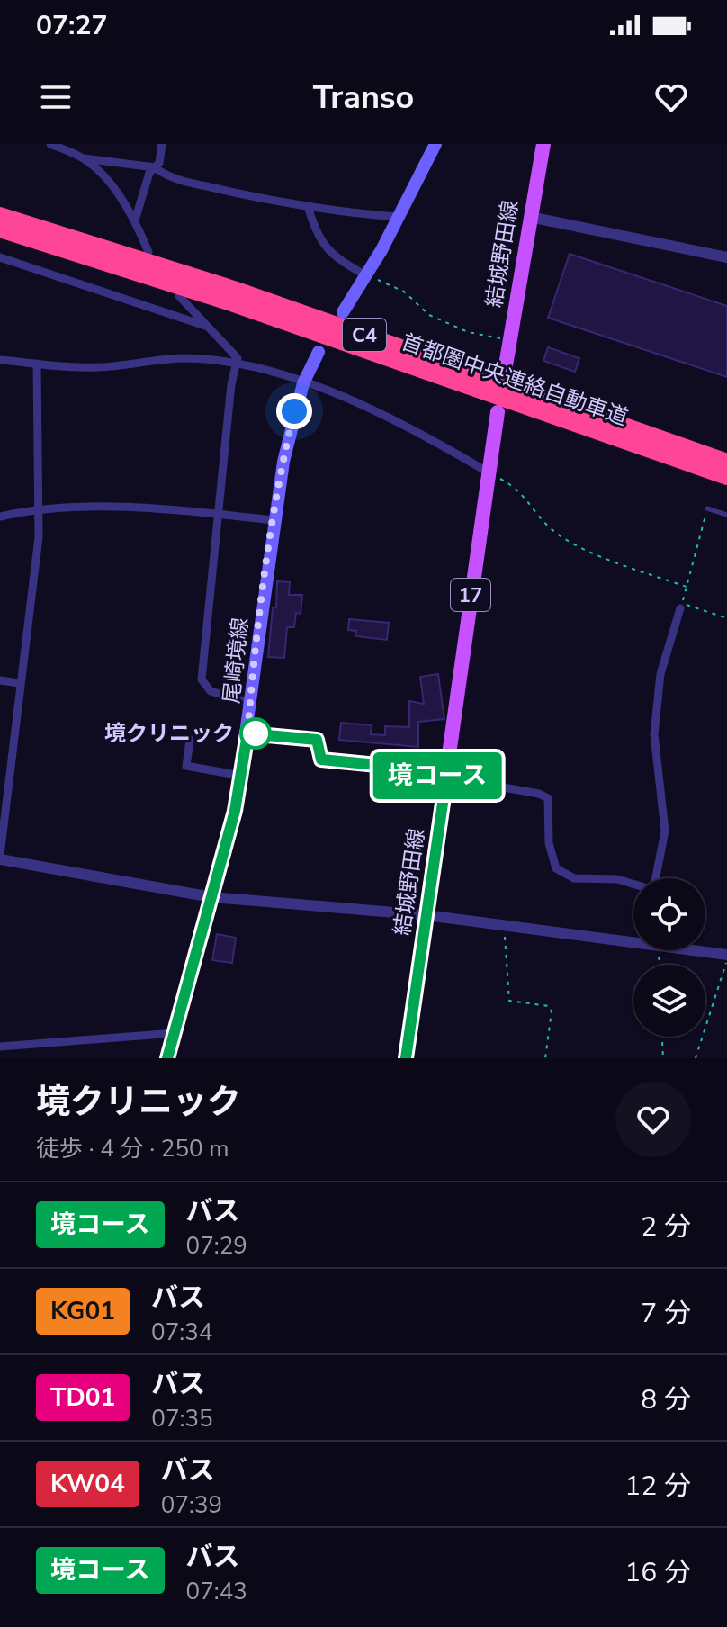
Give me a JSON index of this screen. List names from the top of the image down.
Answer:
{
  "streets": {
    "highway": ["C4", "首都圏中央連絡自動車道"],
    "main road": ["結城野田線", "17", "尾崎境線"]
  },
  "places": ["境クリニック"],
  "lines": ["bus line 境コース"],
  "page": {
    "status": "07:27",
    "header": "Transo",
    "on_map": "境コース",
    "heading": ["境クリニック", "徒歩 · 4 分 · 250 m"],
    "list": [
      {
        "mark": "境コース",
        "name": "バス",
        "note": "07:29",
        "value": "2 分"
      },
      {
        "mark": "KG01",
        "name": "バス",
        "note": "07:34",
        "value": "7 分"
      },
      {
        "mark": "TD01",
        "name": "バス",
        "note": "07:35",
        "value": "8 分"
      },
      {
        "mark": "KW04",
        "name": "バス",
        "note": "07:39",
        "value": "12 分"
      },
      {
        "mark": "境コース",
        "name": "バス",
        "note": "07:43",
        "value": "16 分"
      }
    ]
  }
}
